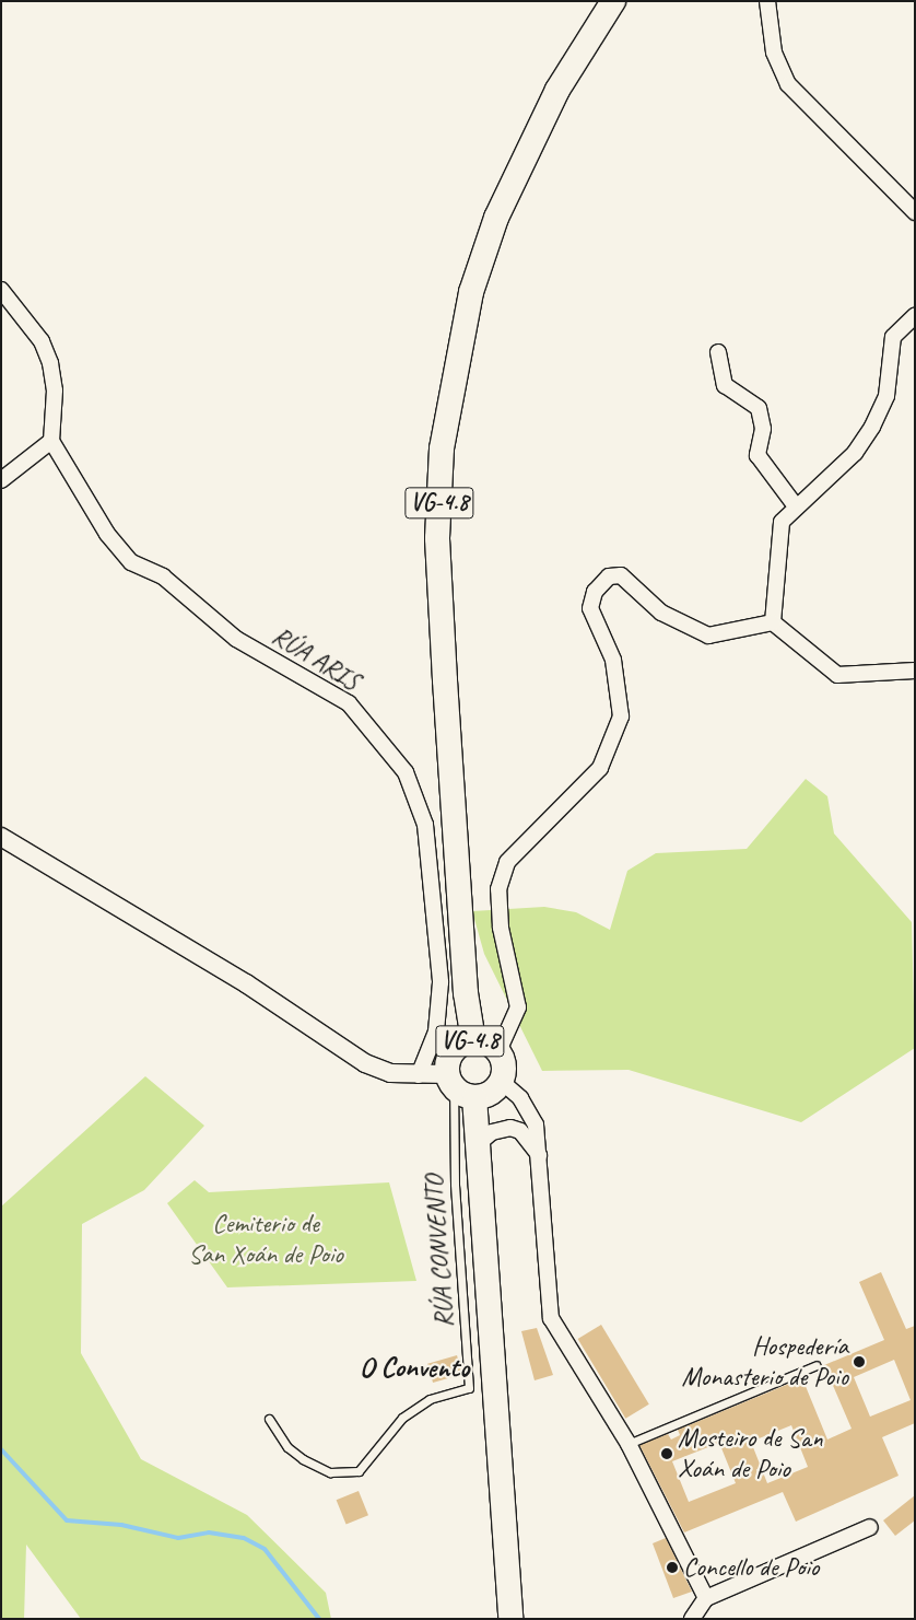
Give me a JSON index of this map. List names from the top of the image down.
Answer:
{
  "streets": {
    "highway": ["VG-4.8"],
    "street": ["RÚA ARIS"],
    "lane": ["RÚA CONVENTO"]
  },
  "crossings": [
    ["VG-4.8", "RÚA CONVENTO"]
  ],
  "districts": ["O Convento"],
  "parks": ["Cemiterio de San Xoán de Poio"],
  "places": ["Hospedería Monasterio de Poio", "Mosteiro de San Xoán de Poio", "Concello de Poio"]
}
